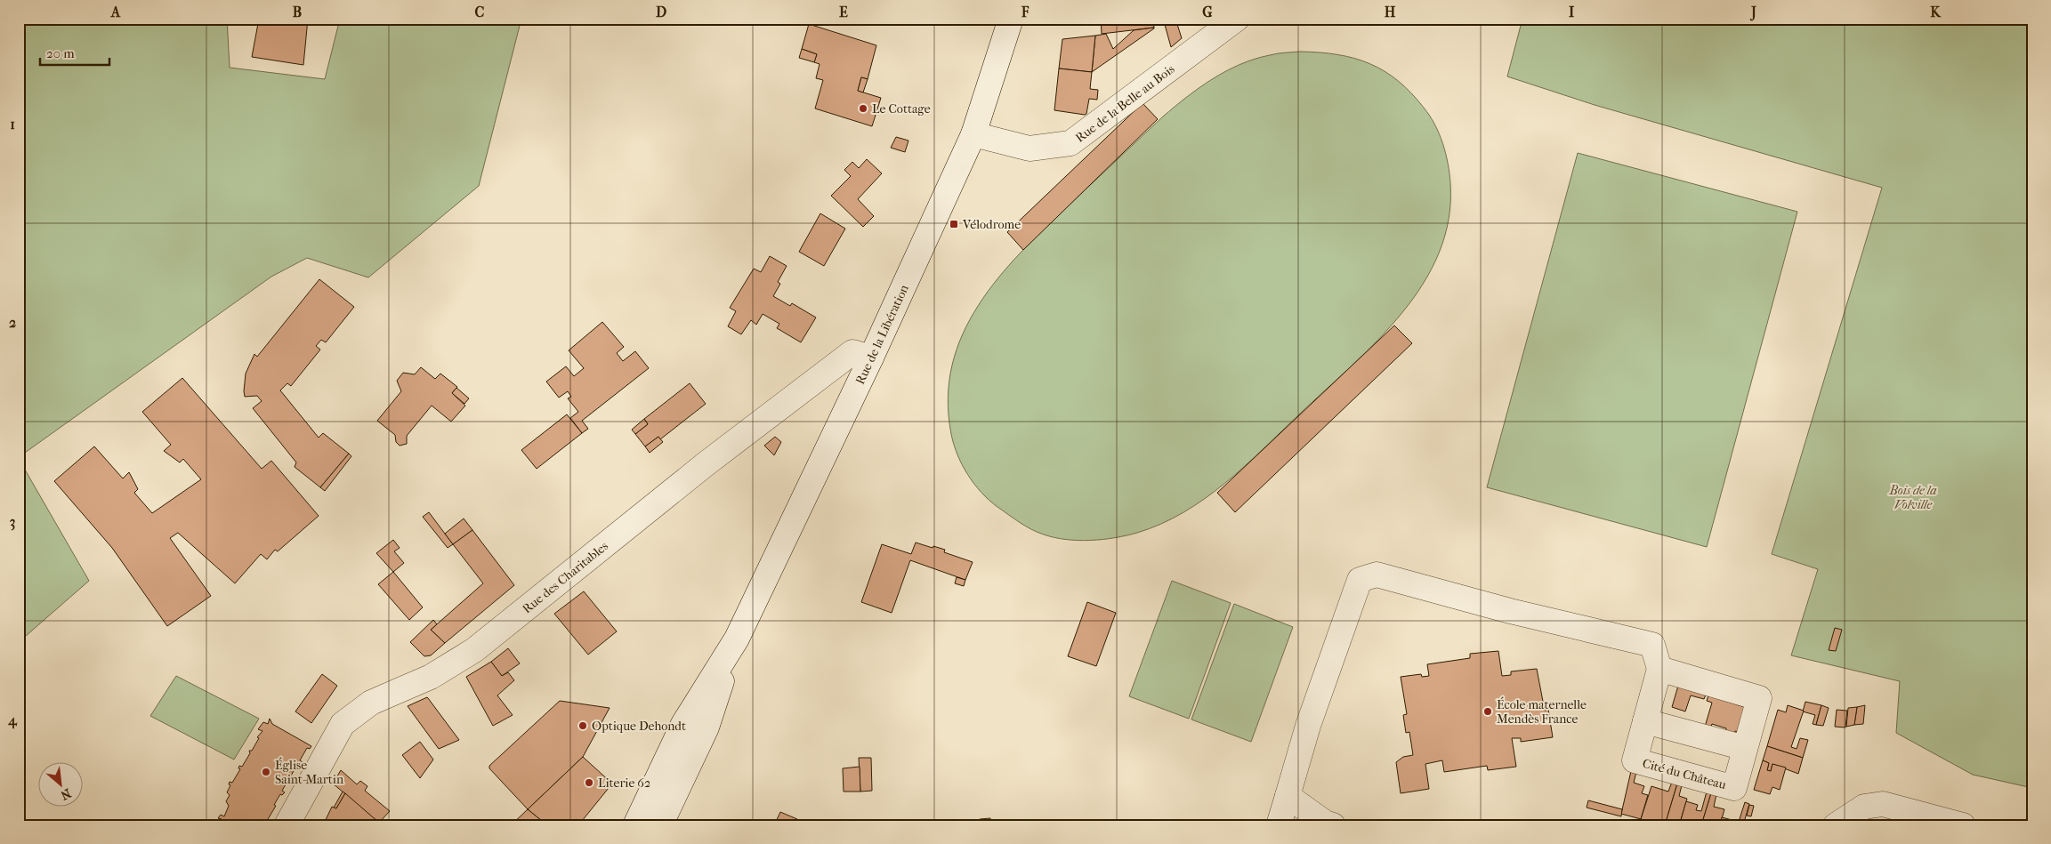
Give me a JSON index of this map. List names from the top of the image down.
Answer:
{
  "streets": {
    "street": [
      "Rue de la Belle au Bois",
      "Rue de la Libération",
      "Rue des Charitables",
      "Cité du Château"
    ]
  },
  "crossings": [
    ["Rue de la Belle au Bois", "Rue de la Libération"],
    ["Rue de la Libération", "Rue des Charitables"]
  ],
  "parks": ["Bois de la Volville"],
  "places": {
    "other": [
      "Le Cottage",
      "École maternelle Mendès France",
      "Optique Dehondt",
      "Église Saint-Martin",
      "Literie 62"
    ],
    "transit": ["Vélodrome"]
  },
  "scale_bar": "20 m",
  "north": "bottom right",
  "grid": {
    "columns": [
      "A",
      "B",
      "C",
      "D",
      "E",
      "F",
      "G",
      "H",
      "I",
      "J",
      "K"
    ],
    "rows": [
      "1",
      "2",
      "3",
      "4"
    ]
  }
}
